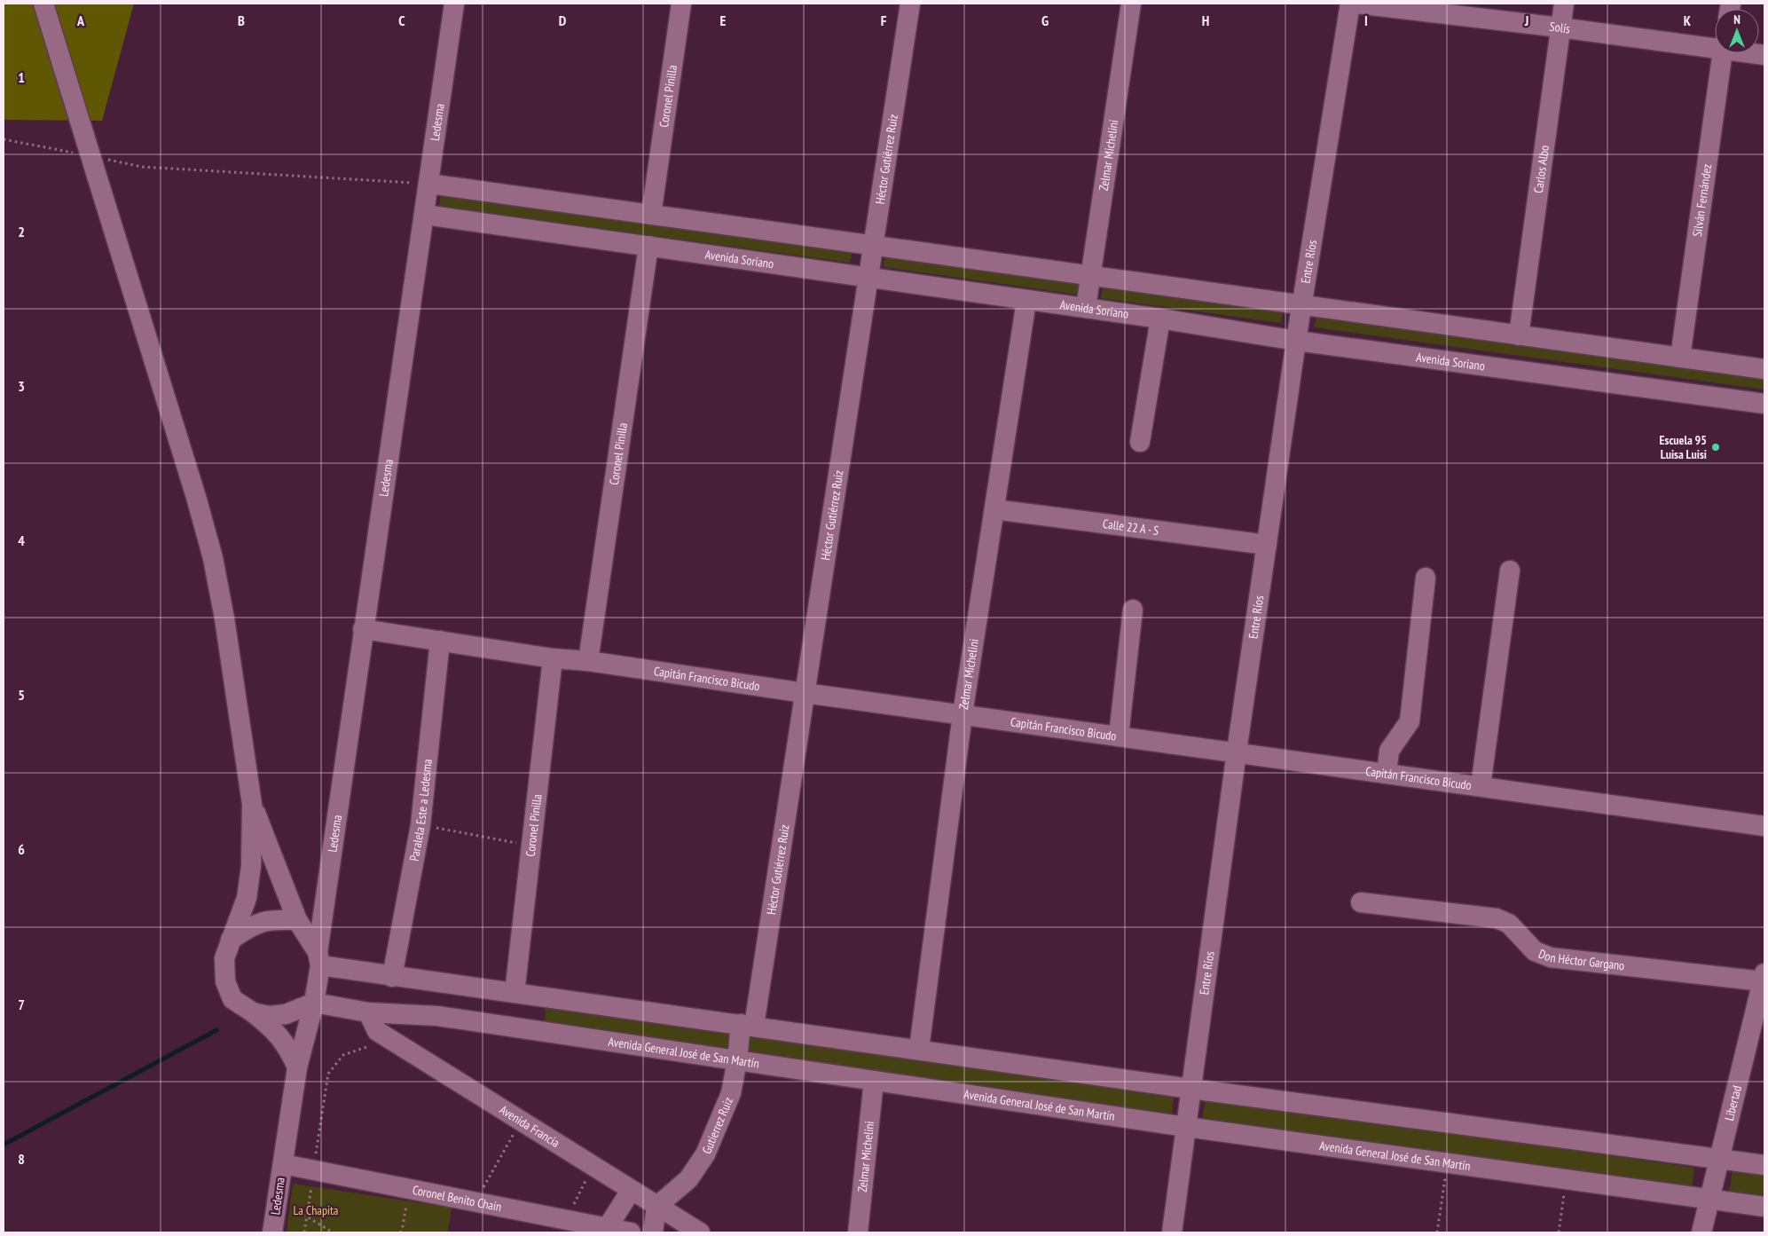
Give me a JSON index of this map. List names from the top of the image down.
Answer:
{
  "streets": {
    "street": [
      "Solís",
      "Coronel Pinilla",
      "Ledesma",
      "Zelmar Michelini",
      "Héctor Gutiérrez Ruiz",
      "Carlos Albo",
      "Silván Fernández",
      "Avenida Soriano",
      "Entre Ríos",
      "Calle 22 A - S",
      "Capitán Francisco Bicudo",
      "Paralela Este a Ledesma",
      "Don Héctor Gargano",
      "Avenida General José de San Martín",
      "Libertad",
      "Gutierrez Ruiz",
      "Avenida Francia",
      "Coronel Benito Chain"
    ]
  },
  "crossings": [
    ["Solís", "Carlos Albo"],
    ["Coronel Pinilla", "Avenida Soriano"],
    ["Coronel Pinilla", "Capitán Francisco Bicudo"],
    ["Ledesma", "Avenida Soriano"],
    ["Ledesma", "Capitán Francisco Bicudo"],
    ["Ledesma", "Avenida General José de San Martín"],
    ["Ledesma", "Coronel Benito Chain"],
    ["Zelmar Michelini", "Avenida Soriano"],
    ["Zelmar Michelini", "Calle 22 A - S"],
    ["Zelmar Michelini", "Capitán Francisco Bicudo"],
    ["Zelmar Michelini", "Avenida General José de San Martín"],
    ["Héctor Gutiérrez Ruiz", "Avenida Soriano"],
    ["Héctor Gutiérrez Ruiz", "Capitán Francisco Bicudo"],
    ["Héctor Gutiérrez Ruiz", "Gutierrez Ruiz"],
    ["Avenida Soriano", "Entre Ríos"],
    ["Entre Ríos", "Calle 22 A - S"],
    ["Entre Ríos", "Capitán Francisco Bicudo"],
    ["Entre Ríos", "Avenida General José de San Martín"],
    ["Capitán Francisco Bicudo", "Paralela Este a Ledesma"],
    ["Don Héctor Gargano", "Libertad"],
    ["Avenida General José de San Martín", "Libertad"],
    ["Avenida General José de San Martín", "Gutierrez Ruiz"],
    ["Avenida General José de San Martín", "Avenida Francia"],
    ["Gutierrez Ruiz", "Avenida Francia"]
  ],
  "parks": ["La Chapita"],
  "places": ["Escuela 95 Luisa Luisi"],
  "north": "top",
  "grid": {
    "columns": [
      "A",
      "B",
      "C",
      "D",
      "E",
      "F",
      "G",
      "H",
      "I",
      "J",
      "K"
    ],
    "rows": [
      "1",
      "2",
      "3",
      "4",
      "5",
      "6",
      "7",
      "8"
    ]
  }
}
